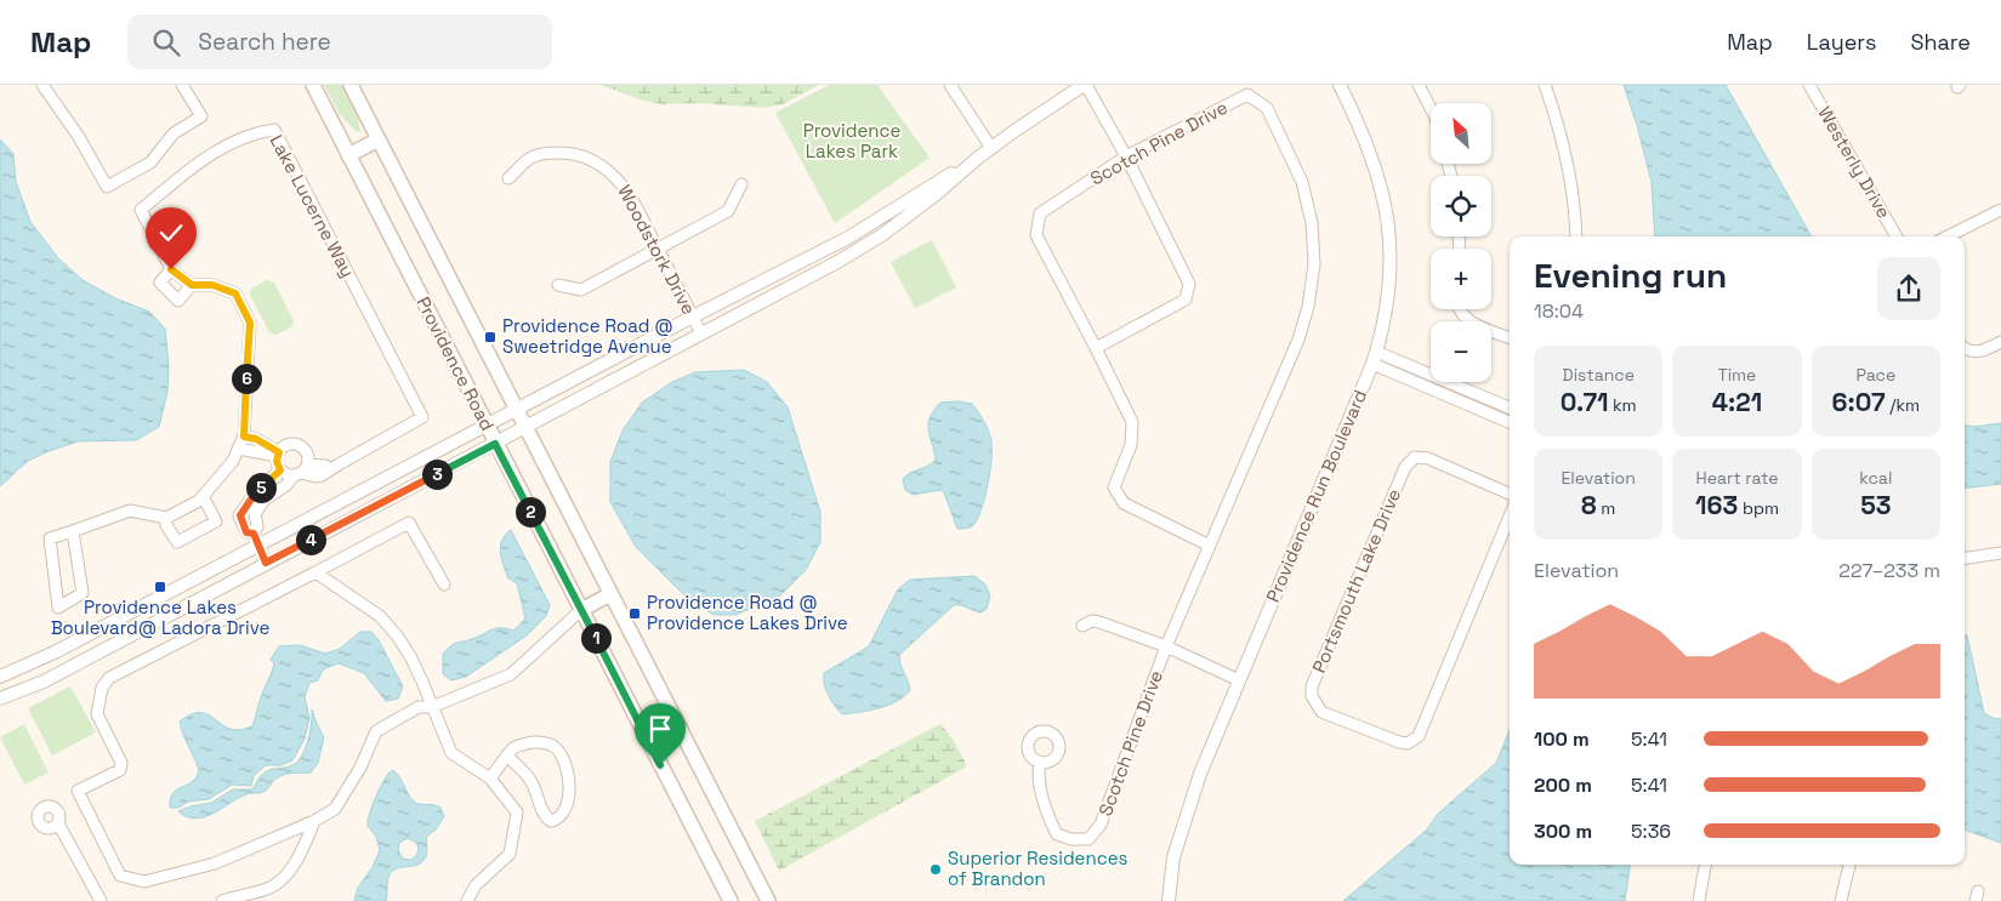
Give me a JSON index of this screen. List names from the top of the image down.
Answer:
{
  "streets": {
    "main road": ["Providence Road"],
    "street": [
      "Scotch Pine Drive",
      "Westerly Drive",
      "Lake Lucerne Way",
      "Woodstork Drive",
      "Providence Run Boulevard",
      "Portsmouth Lake Drive"
    ]
  },
  "parks": ["Providence Lakes Park"],
  "places": {
    "transit": ["Providence Road @ Sweetridge Avenue", "Providence Lakes Boulevard@ Ladora Drive", "Providence Road @ Providence Lakes Drive"],
    "other": ["Superior Residences of Brandon"]
  },
  "north": "top left",
  "page": {
    "header": "Map",
    "search": "Search here",
    "nav": ["Map", "Layers", "Share"],
    "map_buttons": ["+", "−"],
    "heading": ["Evening run", "18:04"],
    "stats": [
      ["Distance", "0.71 km"],
      ["Time", "4:21"],
      ["Pace", "6:07 /km"],
      ["Elevation", "8 m"],
      ["Heart rate", "163 bpm"],
      ["kcal", "53"]
    ],
    "pins": [
      "6",
      "3",
      "5",
      "2",
      "4",
      "1"
    ],
    "chart": ["Elevation", "227–233 m"],
    "list": [
      {
        "name": "100 m",
        "note": "5:41"
      },
      {
        "name": "200 m",
        "note": "5:41"
      },
      {
        "name": "300 m",
        "note": "5:36"
      }
    ]
  }
}
